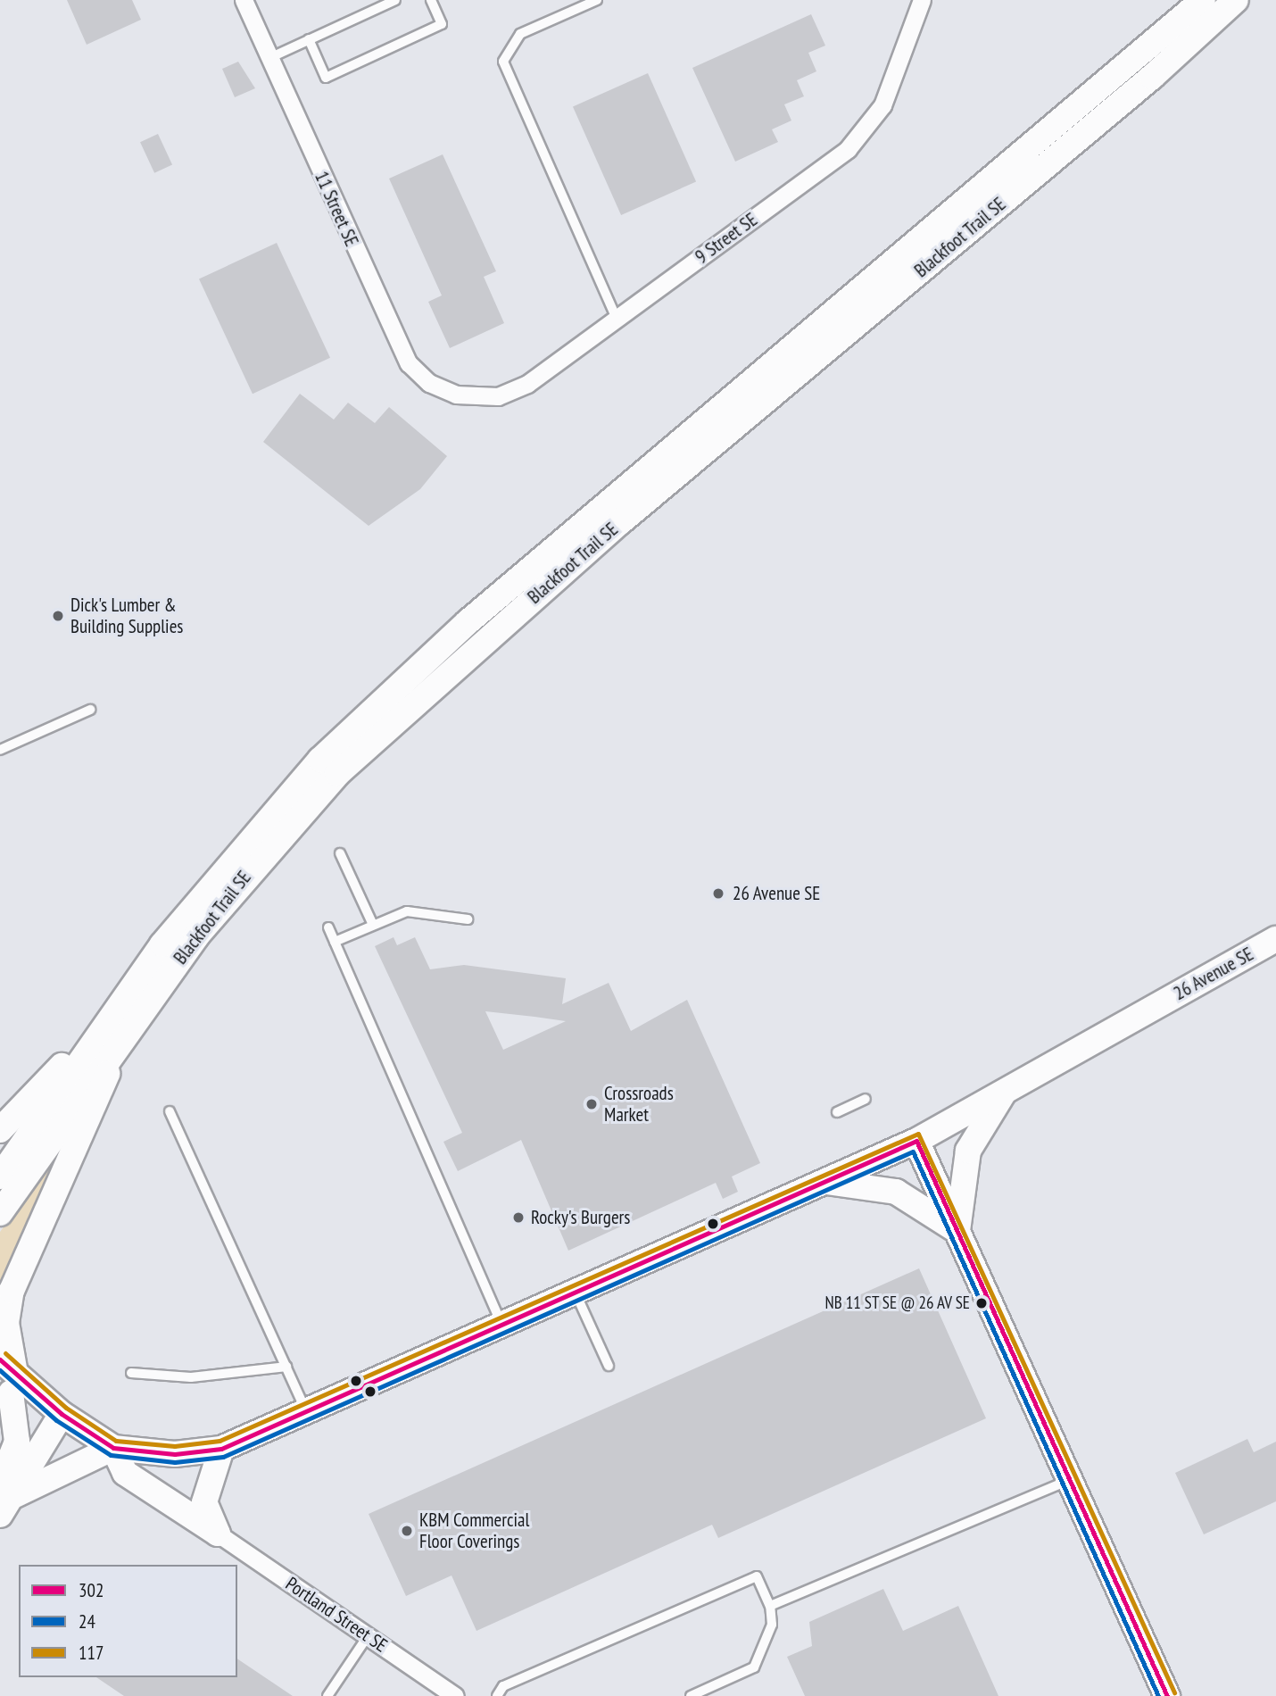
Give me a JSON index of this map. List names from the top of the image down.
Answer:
{
  "streets": {
    "main road": ["Blackfoot Trail SE", "26 Avenue SE"],
    "street": ["11 Street SE", "9 Street SE", "Portland Street SE"]
  },
  "crossings": [
    ["11 Street SE", "9 Street SE"]
  ],
  "places": [
    "Dick's Lumber & Building Supplies",
    "26 Avenue SE",
    "Crossroads Market",
    "Rocky's Burgers",
    "NB 11 ST SE @ 26 AV SE",
    "KBM Commercial Floor Coverings"
  ],
  "lines": ["transit line 117", "transit line 302", "transit line 24"],
  "legend": ["302", "24", "117"]
}
